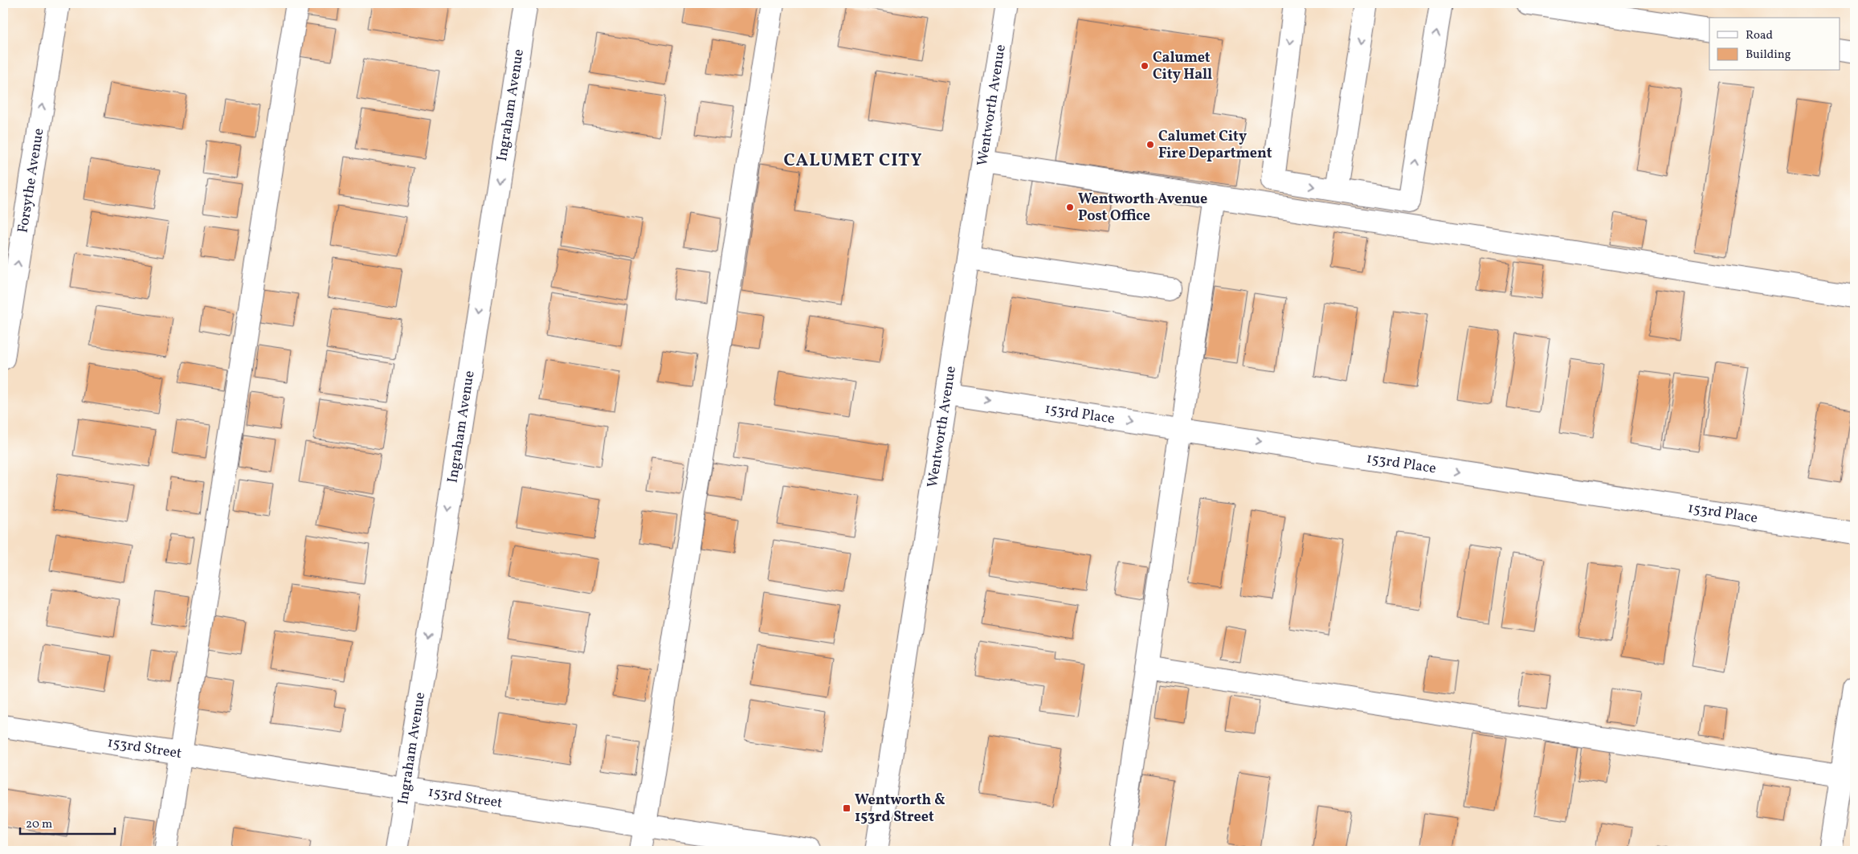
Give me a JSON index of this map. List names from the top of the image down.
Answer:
{
  "streets": {
    "street": [
      "Ingraham Avenue",
      "Wentworth Avenue",
      "Forsythe Avenue",
      "153rd Place",
      "153rd Street"
    ]
  },
  "crossings": [
    ["Ingraham Avenue", "153rd Street"],
    ["Wentworth Avenue", "153rd Place"]
  ],
  "one_way": ["Ingraham Avenue", "Forsythe Avenue", "153rd Place"],
  "districts": ["CALUMET CITY"],
  "places": {
    "other": ["Calumet City Hall", "Calumet City Fire Department", "Wentworth Avenue Post Office"],
    "transit": ["Wentworth & 153rd Street"]
  },
  "legend": ["Road", "Building"],
  "scale_bar": "20 m"
}
